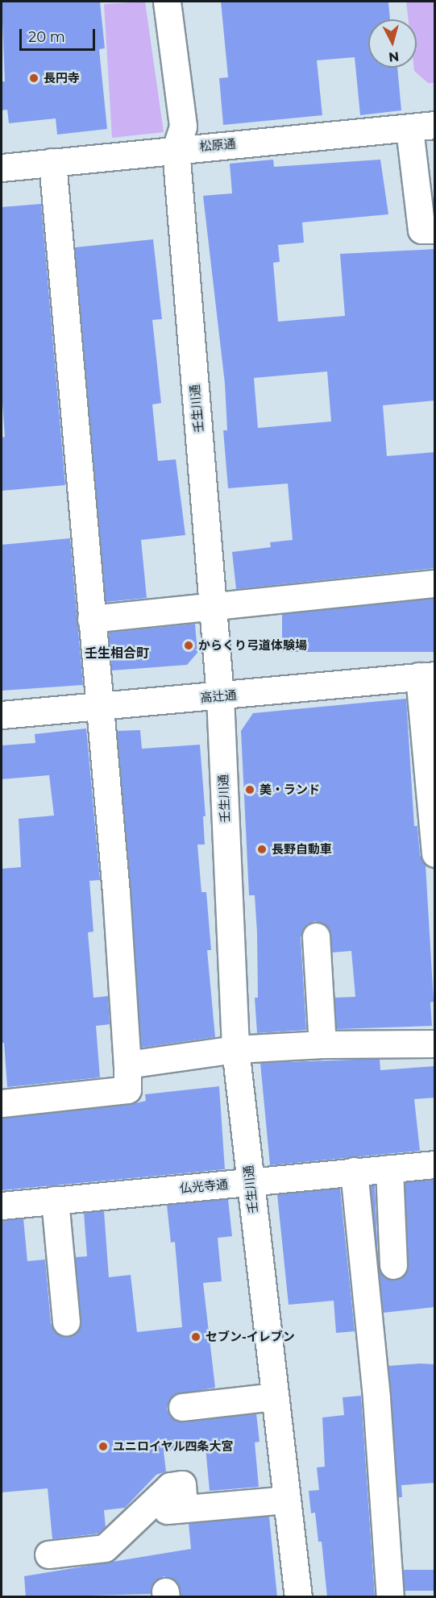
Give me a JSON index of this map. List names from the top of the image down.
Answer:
{
  "streets": {
    "street": [
      "松原通",
      "壬生川通",
      "高辻通",
      "仏光寺通"
    ]
  },
  "crossings": [
    ["松原通", "壬生川通"],
    ["壬生川通", "高辻通"],
    ["壬生川通", "仏光寺通"]
  ],
  "districts": ["壬生相合町"],
  "places": [
    "長円寺",
    "からくり弓道体験場",
    "美・ランド",
    "長野自動車",
    "セブン-イレブン",
    "ユニロイヤル四条大宮"
  ],
  "scale_bar": "20 m",
  "north": "bottom"
}
